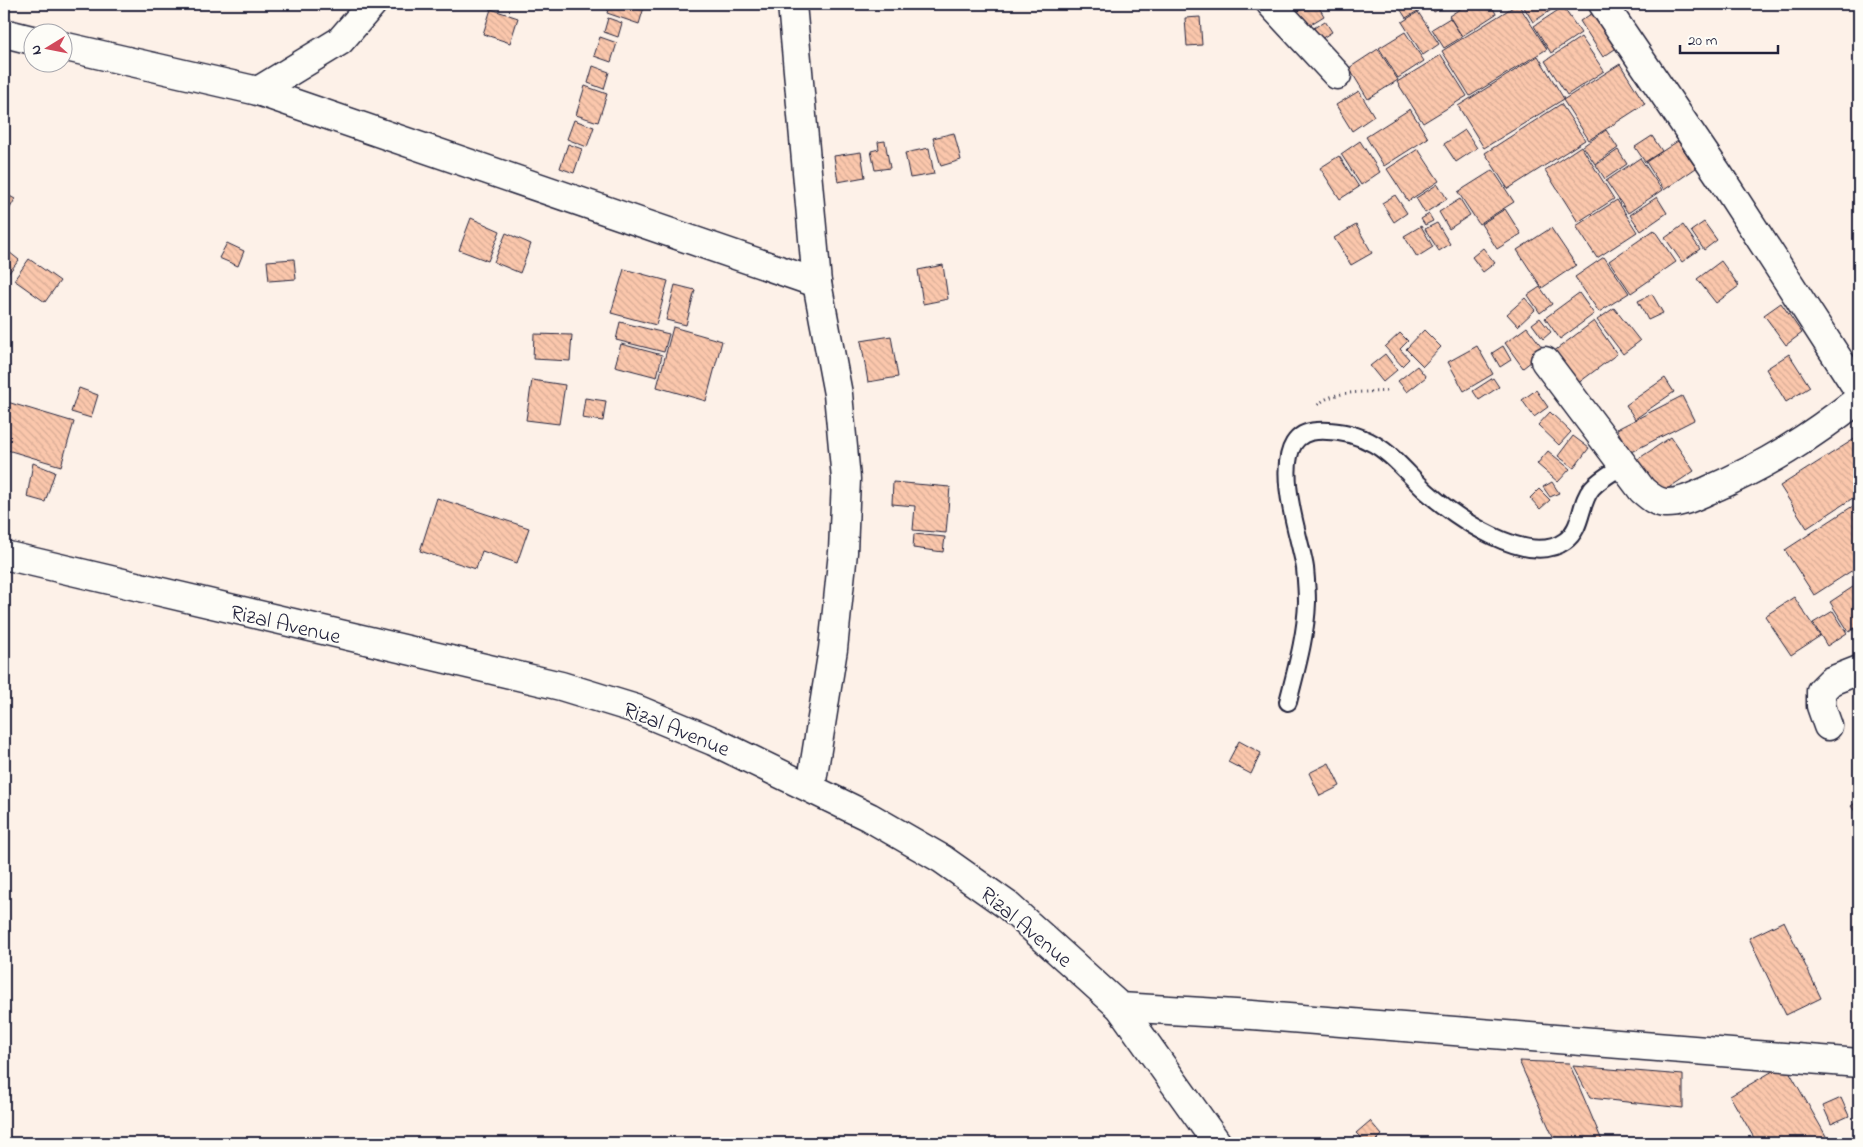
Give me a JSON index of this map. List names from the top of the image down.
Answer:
{
  "streets": {
    "street": ["Rizal Avenue"]
  },
  "scale_bar": "20 m",
  "north": "left"
}
